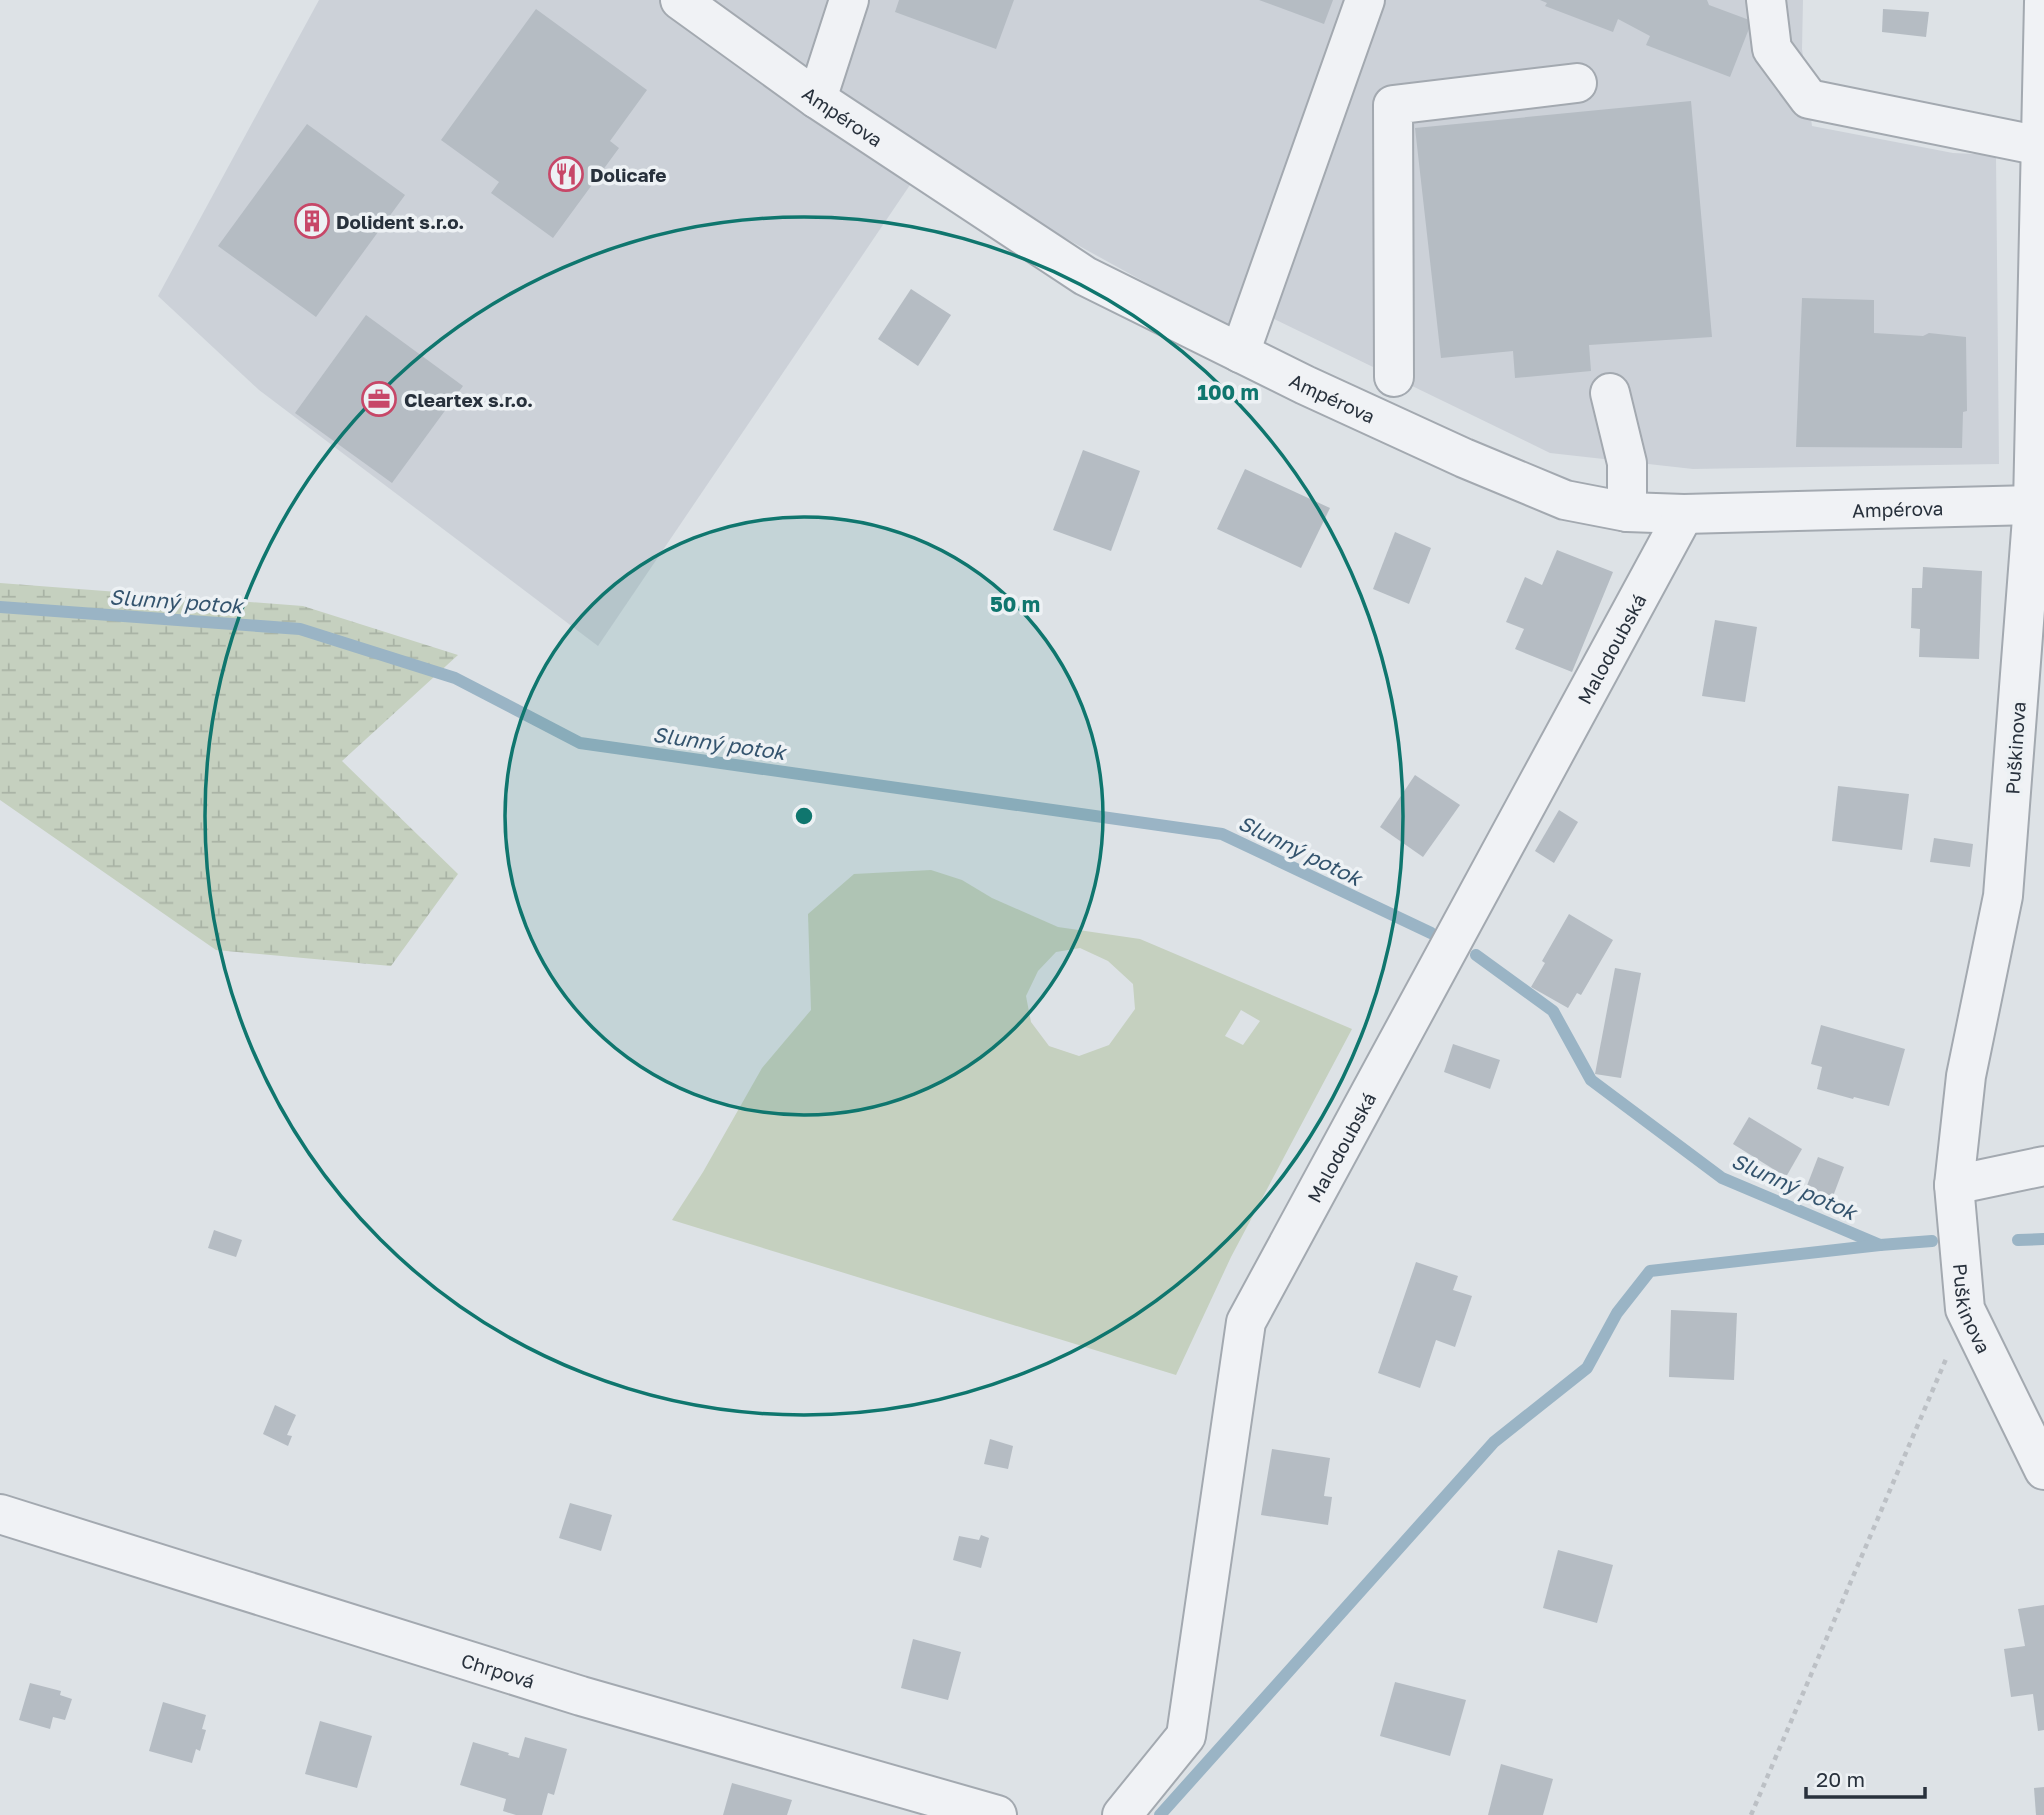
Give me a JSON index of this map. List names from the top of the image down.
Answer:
{
  "streets": {
    "street": [
      "Ampérova",
      "Malodoubská",
      "Puškinova",
      "Chrpová"
    ]
  },
  "crossings": [
    ["Ampérova", "Malodoubská"],
    ["Ampérova", "Puškinova"]
  ],
  "water": ["Slunný potok"],
  "places": {
    "restaurant": ["Dolicafe"],
    "building": ["Dolident s.r.o."],
    "office": ["Cleartex s.r.o."]
  },
  "scale_bar": "20 m",
  "rings": ["100 m", "50 m"]
}
